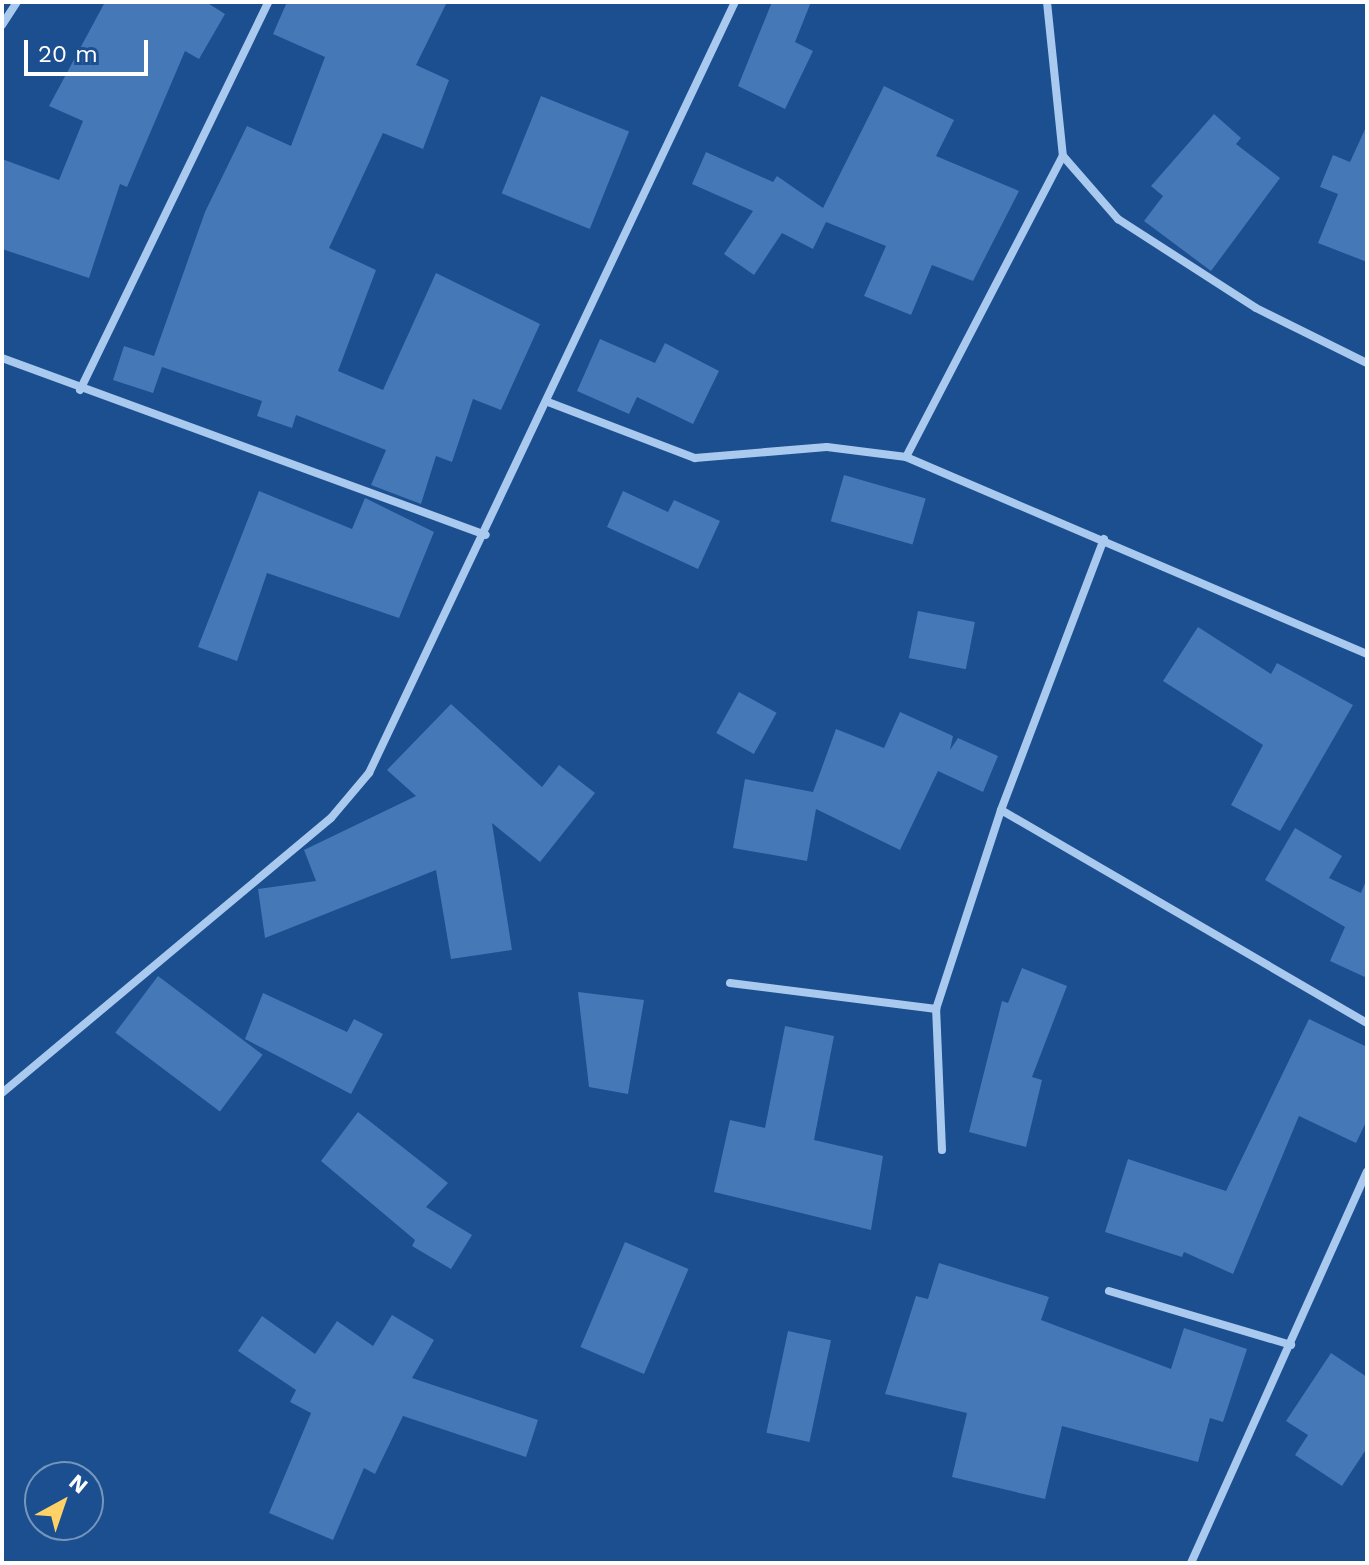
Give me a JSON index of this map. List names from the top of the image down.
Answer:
{
  "scale_bar": "20 m",
  "north": "top right"
}
